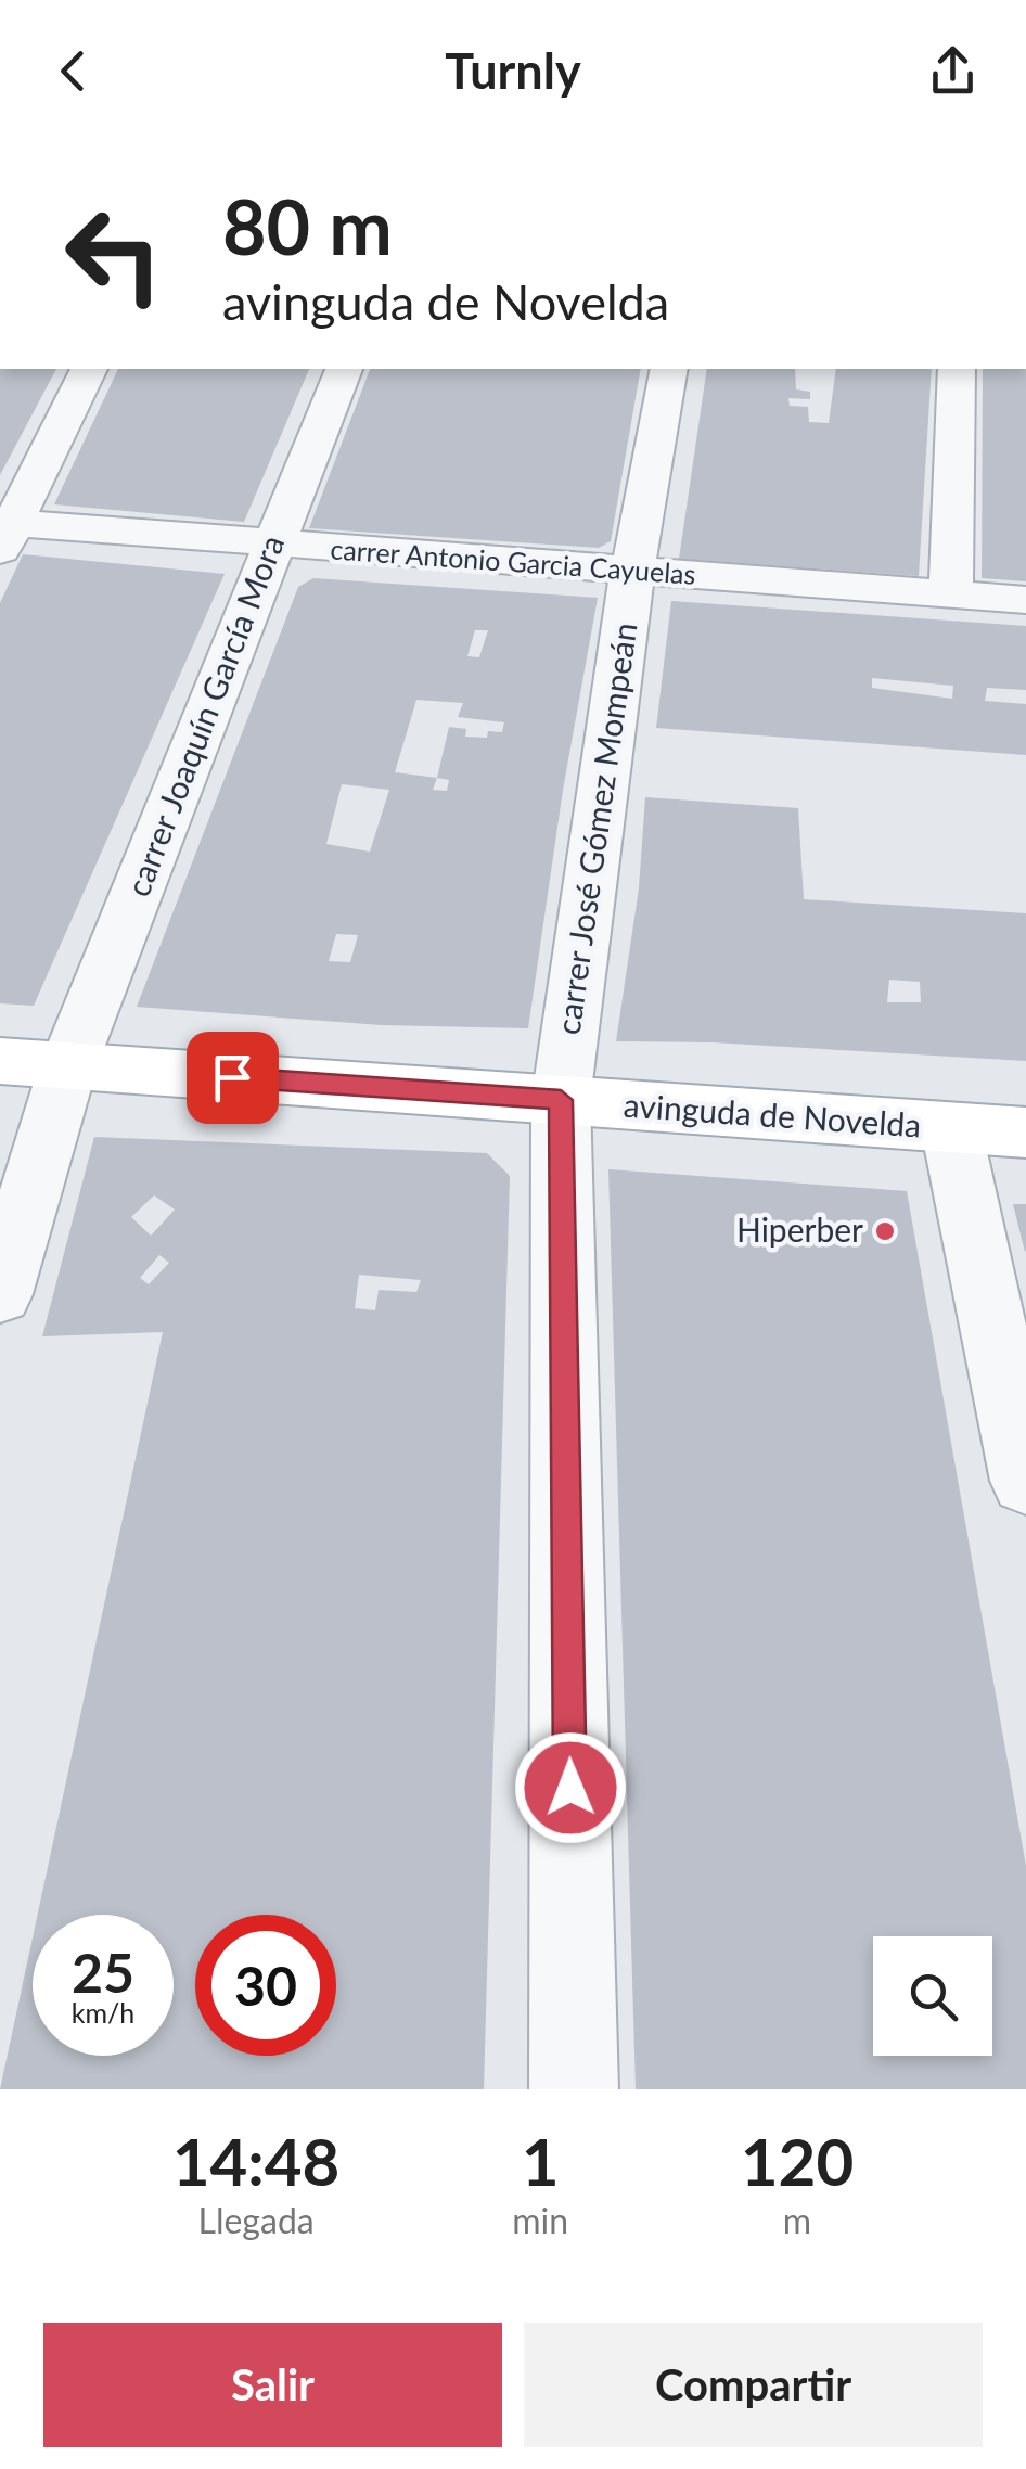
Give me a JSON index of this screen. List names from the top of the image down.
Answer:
{
  "streets": {
    "main road": ["avinguda de Novelda"],
    "street": ["carrer Antonio Garcia Cayuelas", "carrer Joaquín García Mora", "carrer José Gómez Mompeán"]
  },
  "crossings": [
    ["carrer Antonio Garcia Cayuelas", "carrer Joaquín García Mora"],
    ["carrer Antonio Garcia Cayuelas", "carrer José Gómez Mompeán"],
    ["carrer Joaquín García Mora", "avinguda de Novelda"],
    ["carrer José Gómez Mompeán", "avinguda de Novelda"]
  ],
  "places": ["Hiperber"],
  "page": {
    "header": "Turnly",
    "turn": ["80 m", "avinguda de Novelda"],
    "speed": "25 km/h",
    "limit": "30",
    "eta": [
      "14:48",
      "Llegada",
      "1",
      "min",
      "120",
      "m"
    ],
    "buttons": ["Salir", "Compartir"]
  }
}
